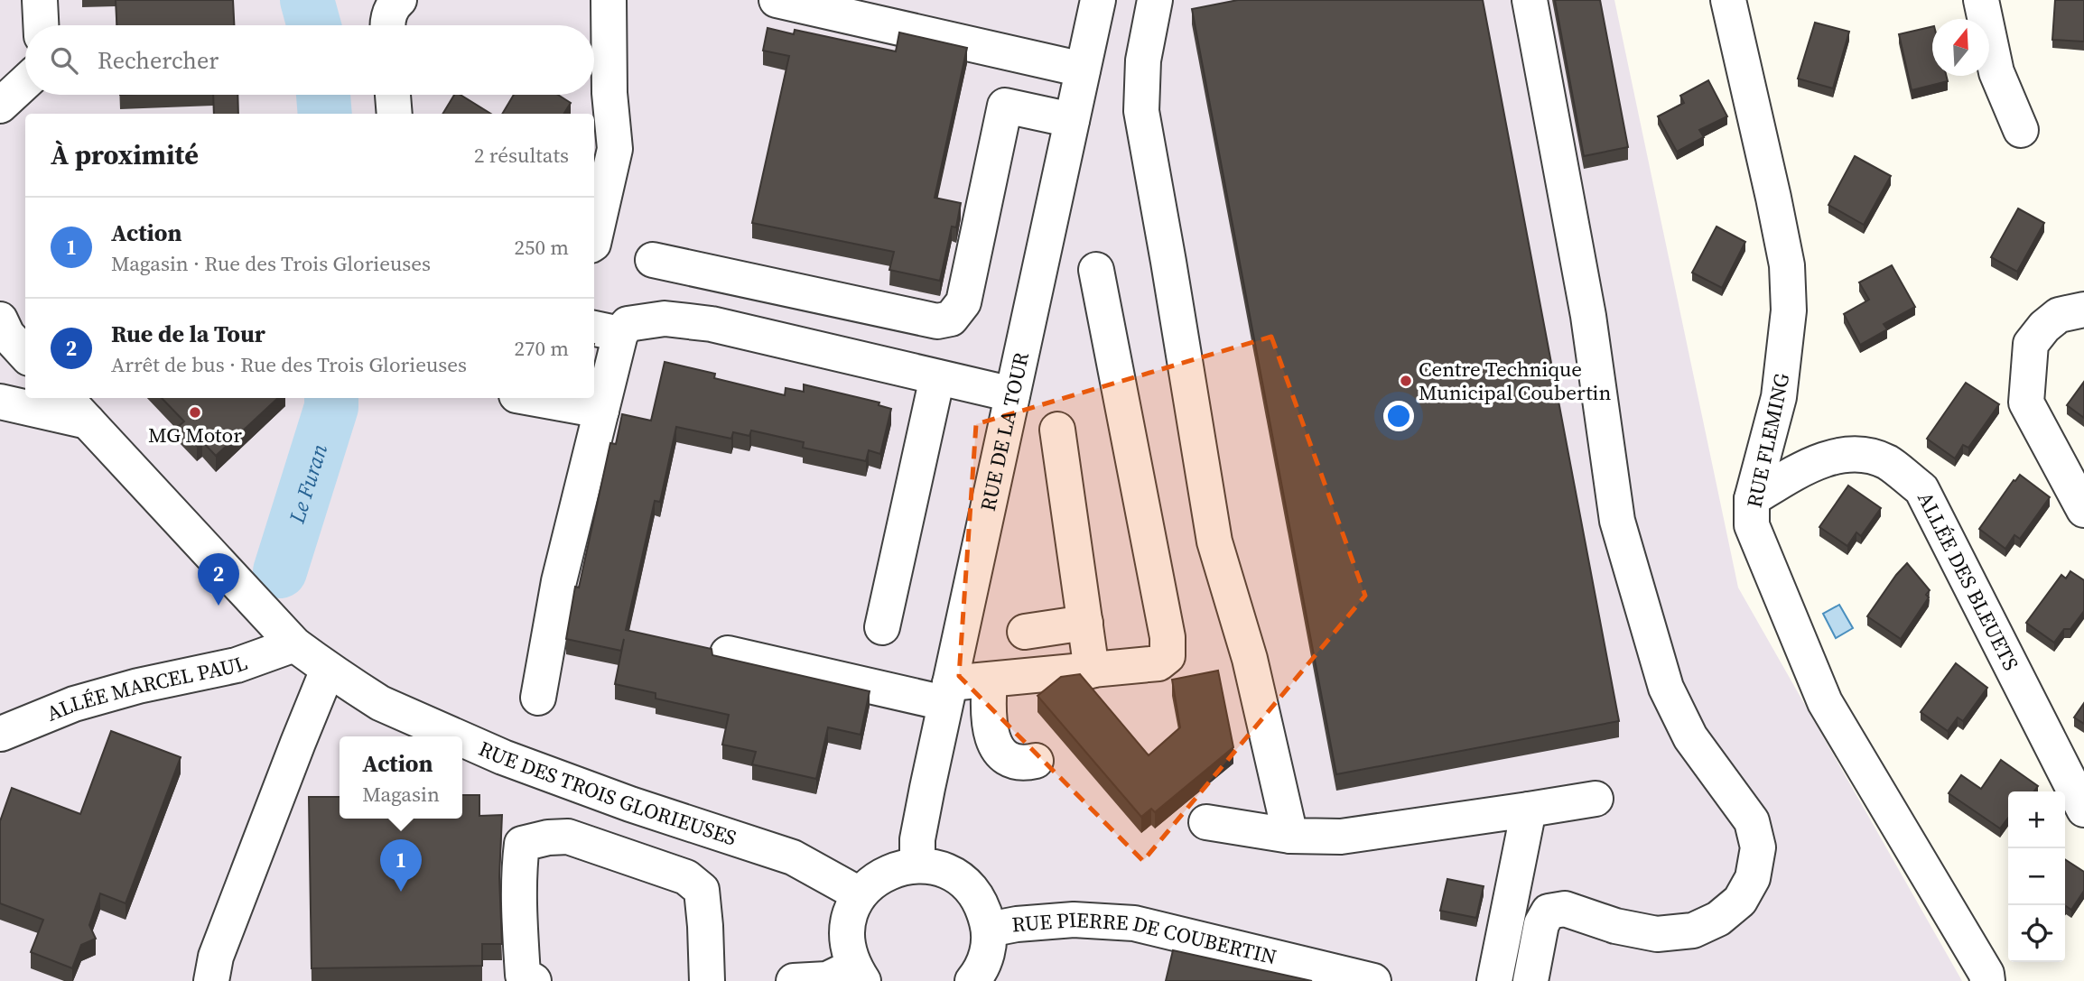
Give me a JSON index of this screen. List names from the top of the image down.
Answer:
{
  "streets": {
    "street": [
      "RUE DE LA TOUR",
      "RUE FLEMING",
      "ALLÉE DES BLEUETS",
      "ALLÉE MARCEL PAUL",
      "RUE DES TROIS GLORIEUSES",
      "RUE PIERRE DE COUBERTIN"
    ]
  },
  "crossings": [
    ["RUE FLEMING", "ALLÉE DES BLEUETS"],
    ["ALLÉE MARCEL PAUL", "RUE DES TROIS GLORIEUSES"]
  ],
  "water": ["Le Furan"],
  "places": ["Centre Technique Municipal Coubertin", "MG Motor"],
  "north": "top",
  "page": {
    "search": "Rechercher",
    "heading": ["À proximité", "2 résultats"],
    "list": [
      {
        "mark": "1",
        "name": "Action",
        "note": "Magasin · Rue des Trois Glorieuses",
        "value": "250 m"
      },
      {
        "mark": "2",
        "name": "Rue de la Tour",
        "note": "Arrêt de bus · Rue des Trois Glorieuses",
        "value": "270 m"
      }
    ],
    "pins": ["2", "1"],
    "popup": ["Action", "Magasin"],
    "map_buttons": ["+", "−"]
  }
}
